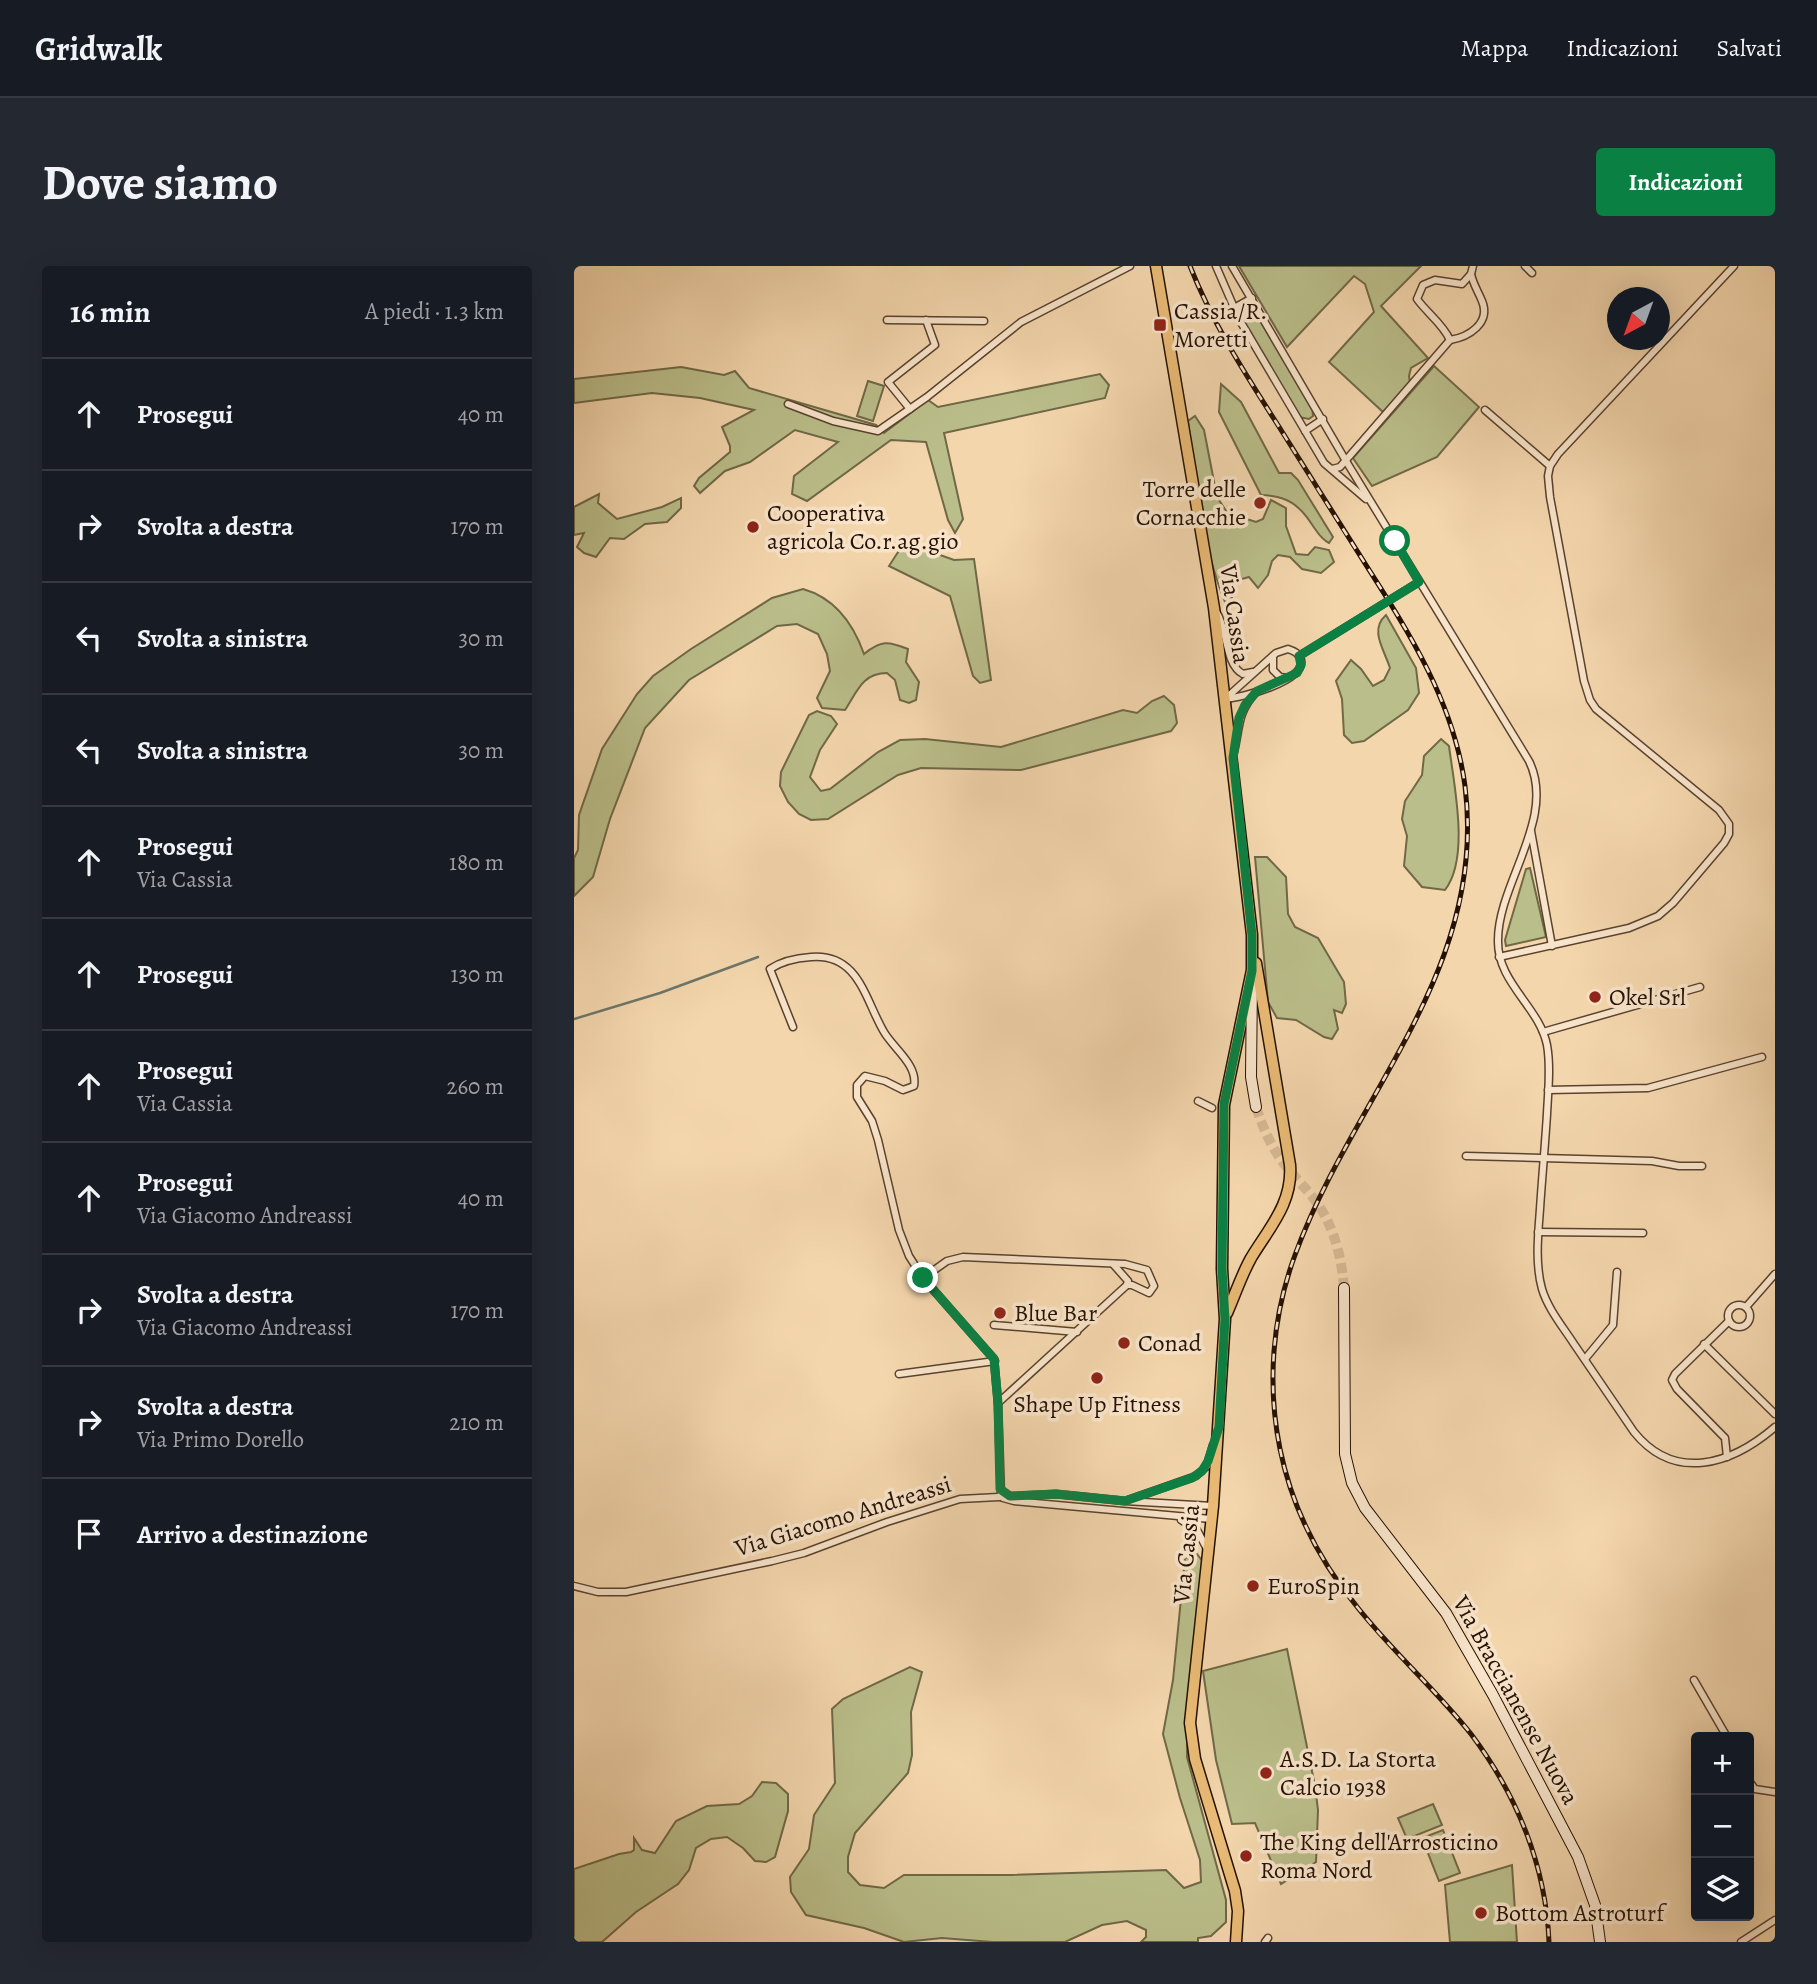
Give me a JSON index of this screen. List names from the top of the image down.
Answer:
{
  "streets": {
    "main road": ["Via Cassia", "Via Braccianense Nuova"],
    "street": ["Via Giacomo Andreassi"]
  },
  "crossings": [
    ["Via Cassia", "Via Giacomo Andreassi"]
  ],
  "places": {
    "transit": ["Cassia/R. Moretti"],
    "other": [
      "Torre delle Cornacchie",
      "Cooperativa agricola Co.r.ag.gio",
      "Okel Srl",
      "Blue Bar",
      "Conad",
      "Shape Up Fitness",
      "EuroSpin",
      "A.S.D. La Storta Calcio 1938",
      "The King dell'Arrosticino Roma Nord",
      "Bottom Astroturf"
    ]
  },
  "north": "bottom left",
  "page": {
    "header": "Gridwalk",
    "nav": ["Mappa", "Indicazioni", "Salvati"],
    "buttons": "Indicazioni",
    "title": "Dove siamo",
    "heading": ["16 min", "A piedi · 1.3 km"],
    "list": [
      ["Prosegui", "40 m"],
      ["Svolta a destra", "170 m"],
      ["Svolta a sinistra", "30 m"],
      ["Svolta a sinistra", "30 m"],
      ["Prosegui", "Via Cassia", "180 m"],
      ["Prosegui", "130 m"],
      ["Prosegui", "Via Cassia", "260 m"],
      ["Prosegui", "Via Giacomo Andreassi", "40 m"],
      ["Svolta a destra", "Via Giacomo Andreassi", "170 m"],
      ["Svolta a destra", "Via Primo Dorello", "210 m"],
      "Arrivo a destinazione"
    ],
    "map_buttons": ["+", "−"]
  }
}
